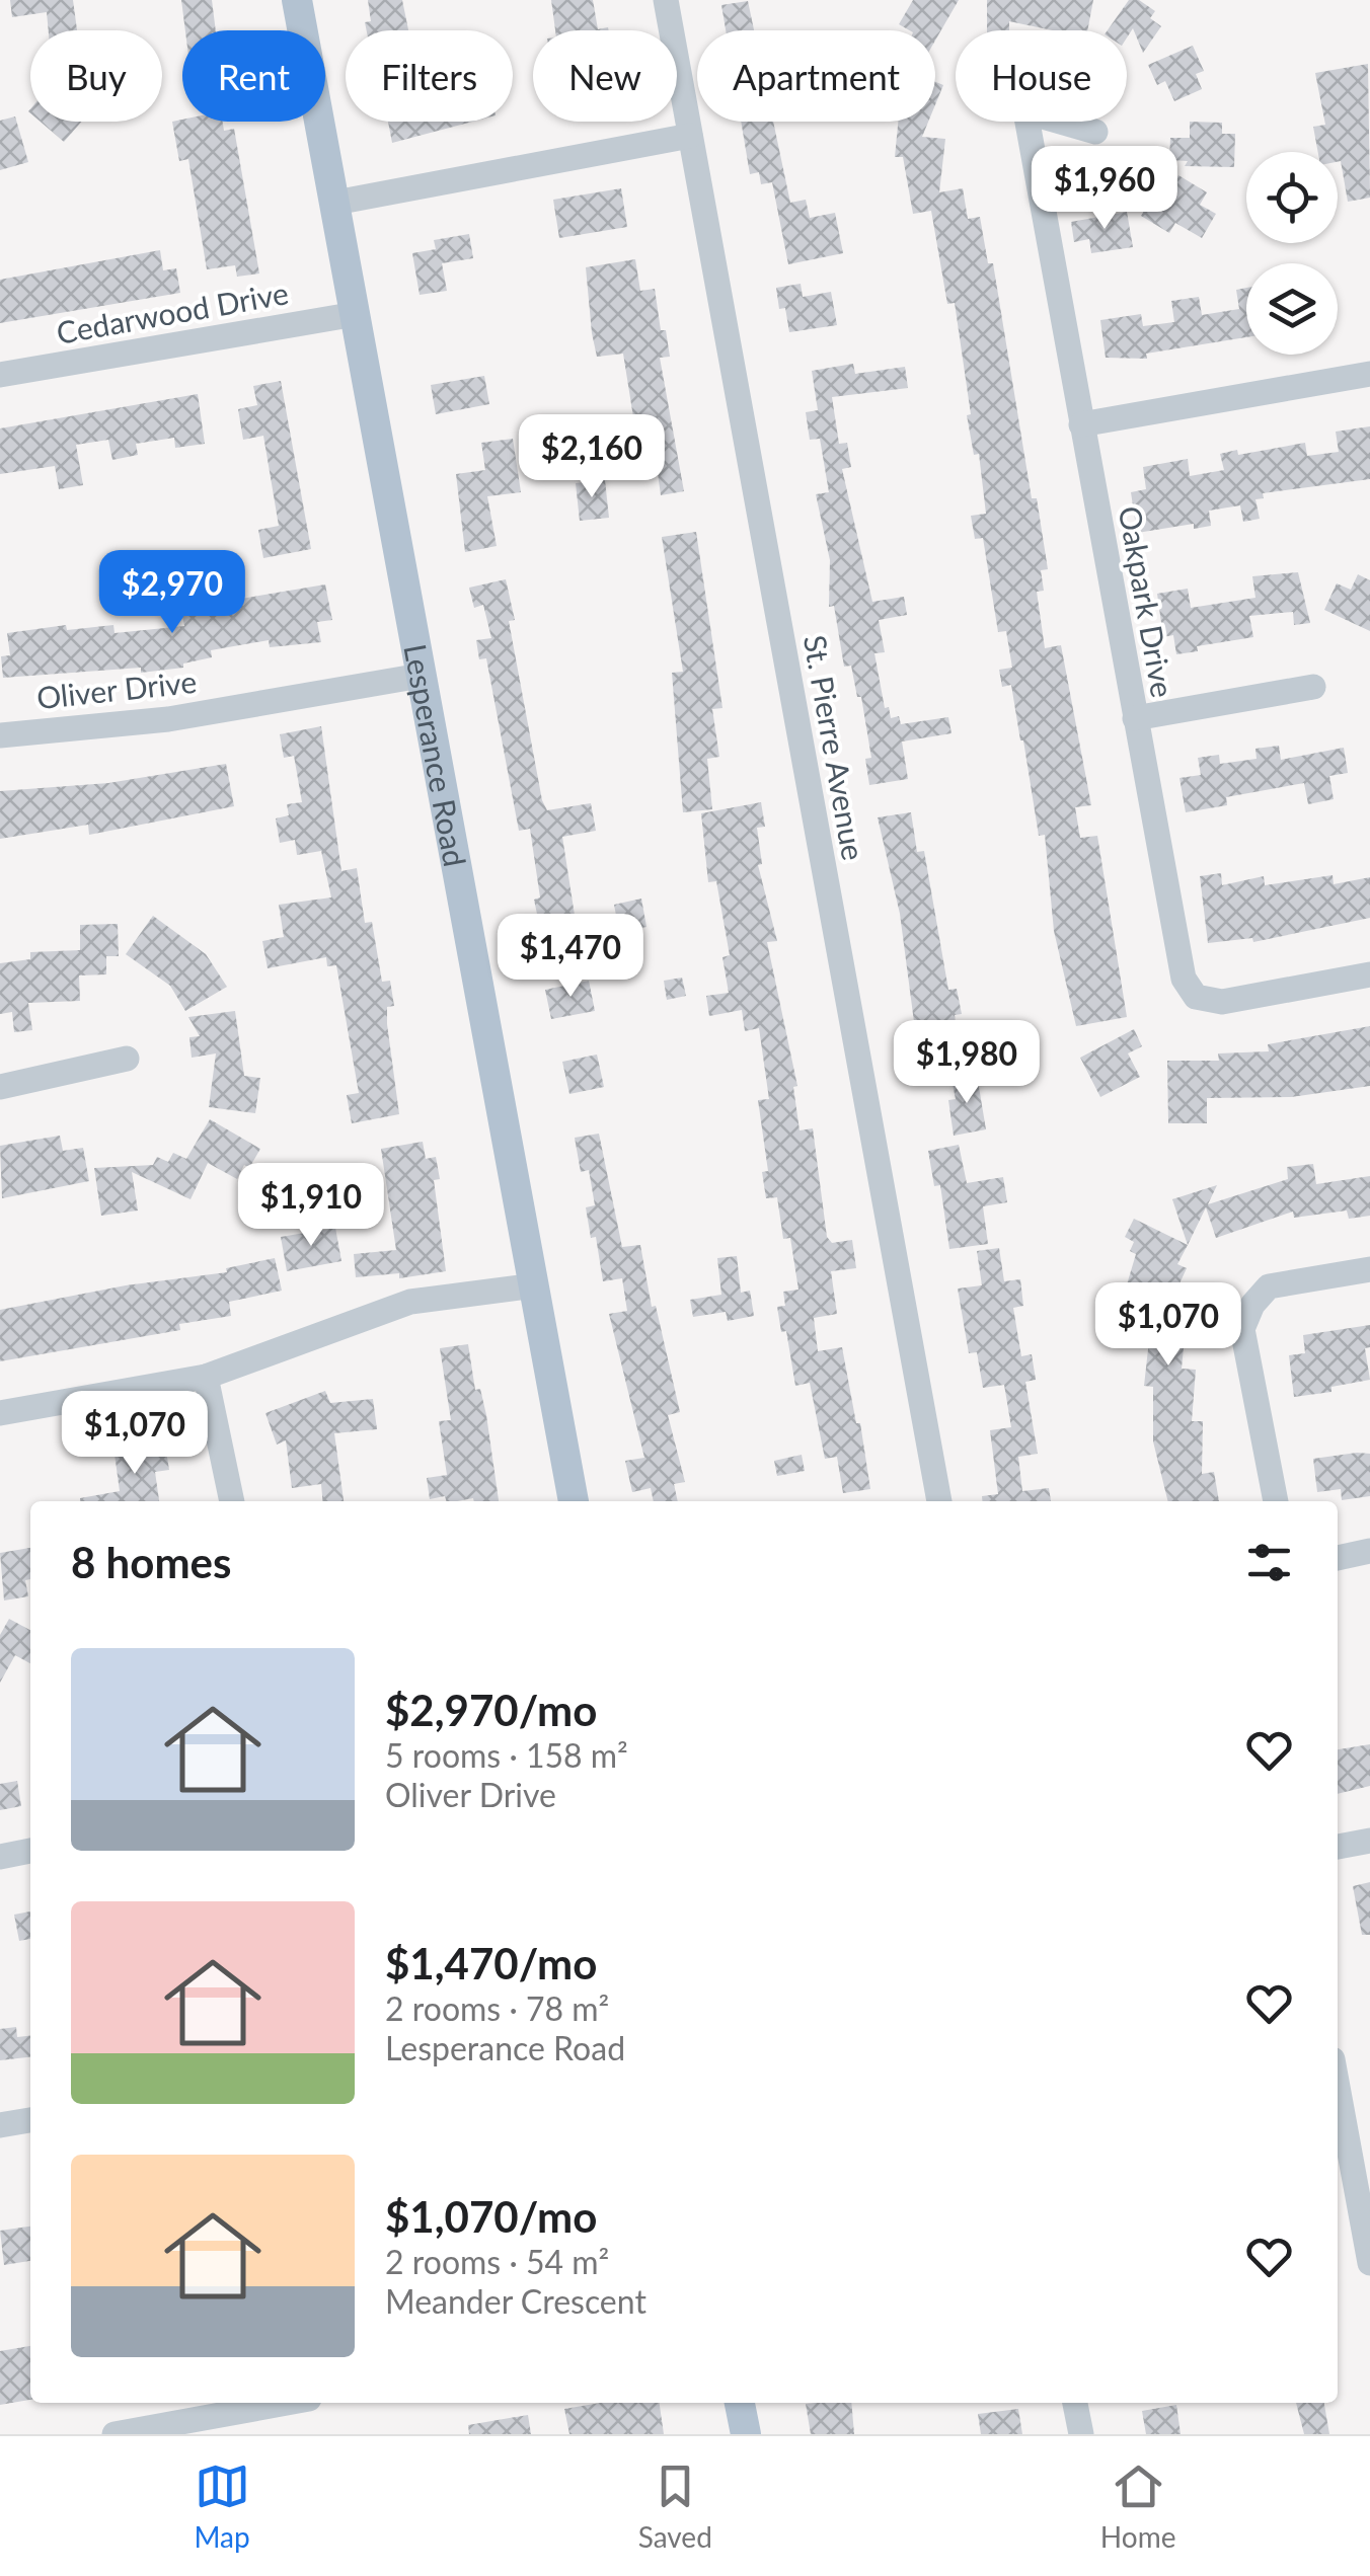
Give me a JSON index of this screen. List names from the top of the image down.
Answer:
{
  "streets": {
    "main road": ["Lesperance Road"],
    "street": [
      "Cedarwood Drive",
      "Oakpark Drive",
      "Oliver Drive",
      "St. Pierre Avenue"
    ]
  },
  "crossings": [
    ["Cedarwood Drive", "Lesperance Road"],
    ["Oliver Drive", "Lesperance Road"]
  ],
  "page": {
    "chip": [
      "Buy",
      "Rent",
      "Filters",
      "New",
      "Apartment",
      "House"
    ],
    "price": [
      "$1,960",
      "$2,160",
      "$2,970",
      "$1,470",
      "$1,980",
      "$1,910",
      "$1,070",
      "$1,070"
    ],
    "heading": "8 homes",
    "list": [
      {
        "name": "$2,970/mo",
        "note": "5 rooms · 158 m² · Oliver Drive"
      },
      {
        "name": "$1,470/mo",
        "note": "2 rooms · 78 m² · Lesperance Road"
      },
      {
        "name": "$1,070/mo",
        "note": "2 rooms · 54 m² · Meander Crescent"
      }
    ],
    "tabs": ["Map", "Saved", "Home"]
  }
}
